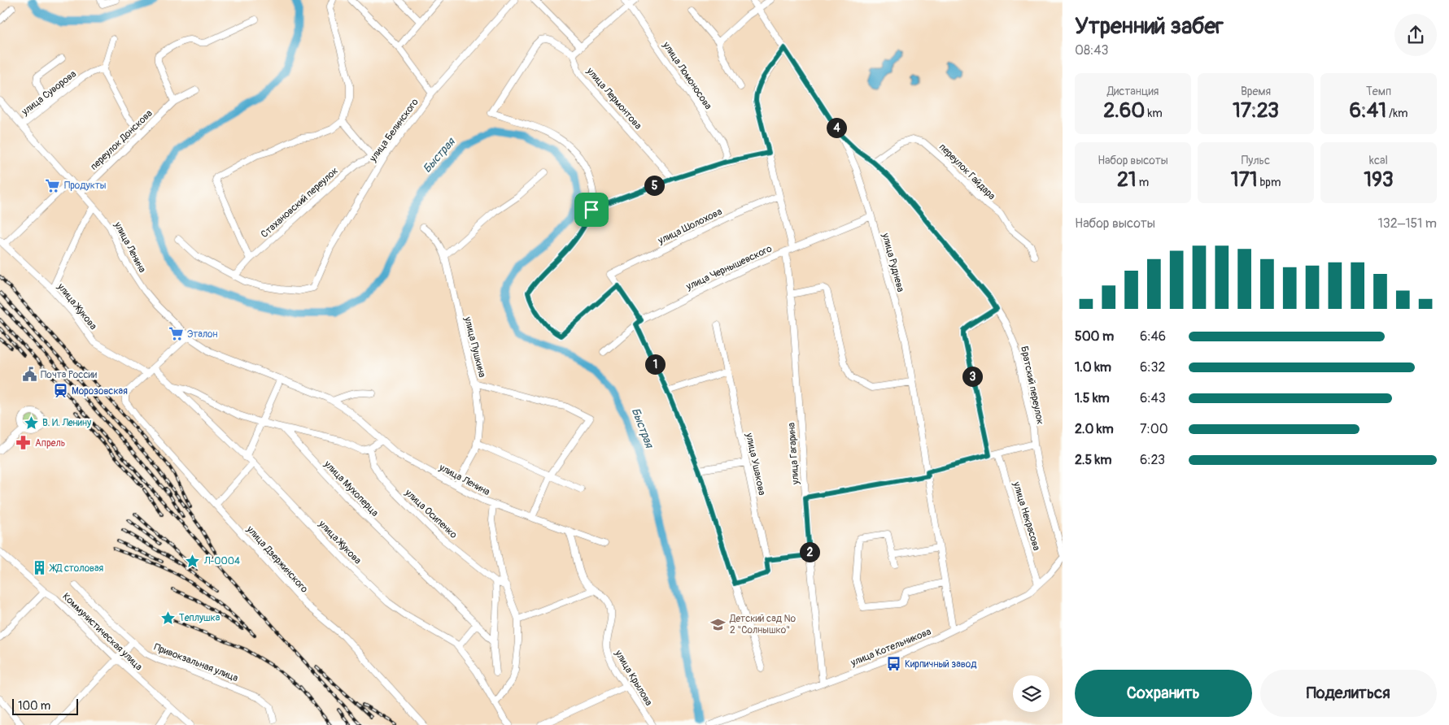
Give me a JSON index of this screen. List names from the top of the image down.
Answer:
{
  "streets": {
    "street": [
      "улица Ломоносова",
      "улица Суворова",
      "улица Лермонтова",
      "улица Белинского",
      "переулок Донскова",
      "переулок Гайдара",
      "Стахановский переулок",
      "улица Шолохова",
      "улица Ленина",
      "улица Руднева",
      "улица Чернышевского",
      "улица Жукова",
      "улица Пушкина",
      "Братский переулок",
      "улица Гагарина",
      "улица Ушакова",
      "улица Мухоперца",
      "улица Осипенко",
      "улица Некрасова",
      "улица Дзержинского",
      "Коммунистическая улица",
      "улица Котельникова",
      "Привокзальная улица",
      "улица Крылова"
    ]
  },
  "crossings": [
    ["улица Суворова", "улица Ленина"],
    ["улица Белинского", "Стахановский переулок"],
    ["переулок Донскова", "улица Ленина"],
    ["переулок Гайдара", "Братский переулок"],
    ["улица Шолохова", "улица Гагарина"],
    ["улица Ленина", "улица Пушкина"],
    ["улица Ленина", "улица Крылова"],
    ["улица Руднева", "улица Чернышевского"],
    ["улица Руднева", "Братский переулок"],
    ["улица Руднева", "улица Гагарина"],
    ["улица Руднева", "улица Котельникова"],
    ["улица Чернышевского", "улица Гагарина"],
    ["улица Жукова", "улица Дзержинского"],
    ["улица Гагарина", "улица Котельникова"],
    ["улица Некрасова", "улица Котельникова"]
  ],
  "water": ["Быстрая"],
  "places": {
    "supermarket": ["Продукты", "Эталон"],
    "public building": ["Почта России"],
    "station": ["Морозовская"],
    "place": ["В. И. Ленину", "Л-0004", "Теплушка"],
    "pharmacy": ["Апрель"],
    "building": ["ЖД столовая"],
    "school or university": ["Детский сад № 2 \"Солнышко\""],
    "bus stop": ["Кирпичный завод"]
  },
  "scale_bar": "100 m",
  "page": {
    "heading": ["Утренний забег", "08:43"],
    "stats": [
      ["Дистанция", "2.60 km"],
      ["Время", "17:23"],
      ["Темп", "6:41 /km"],
      ["Набор высоты", "21 m"],
      ["Пульс", "171 bpm"],
      ["kcal", "193"]
    ],
    "pins": [
      "4",
      "5",
      "1",
      "3",
      "2"
    ],
    "chart": ["Набор высоты", "132–151 m"],
    "list": [
      {
        "name": "500 m",
        "note": "6:46"
      },
      {
        "name": "1.0 km",
        "note": "6:32"
      },
      {
        "name": "1.5 km",
        "note": "6:43"
      },
      {
        "name": "2.0 km",
        "note": "7:00"
      },
      {
        "name": "2.5 km",
        "note": "6:23"
      }
    ],
    "buttons": ["Сохранить", "Поделиться"],
    "scale": "100 m"
  }
}
